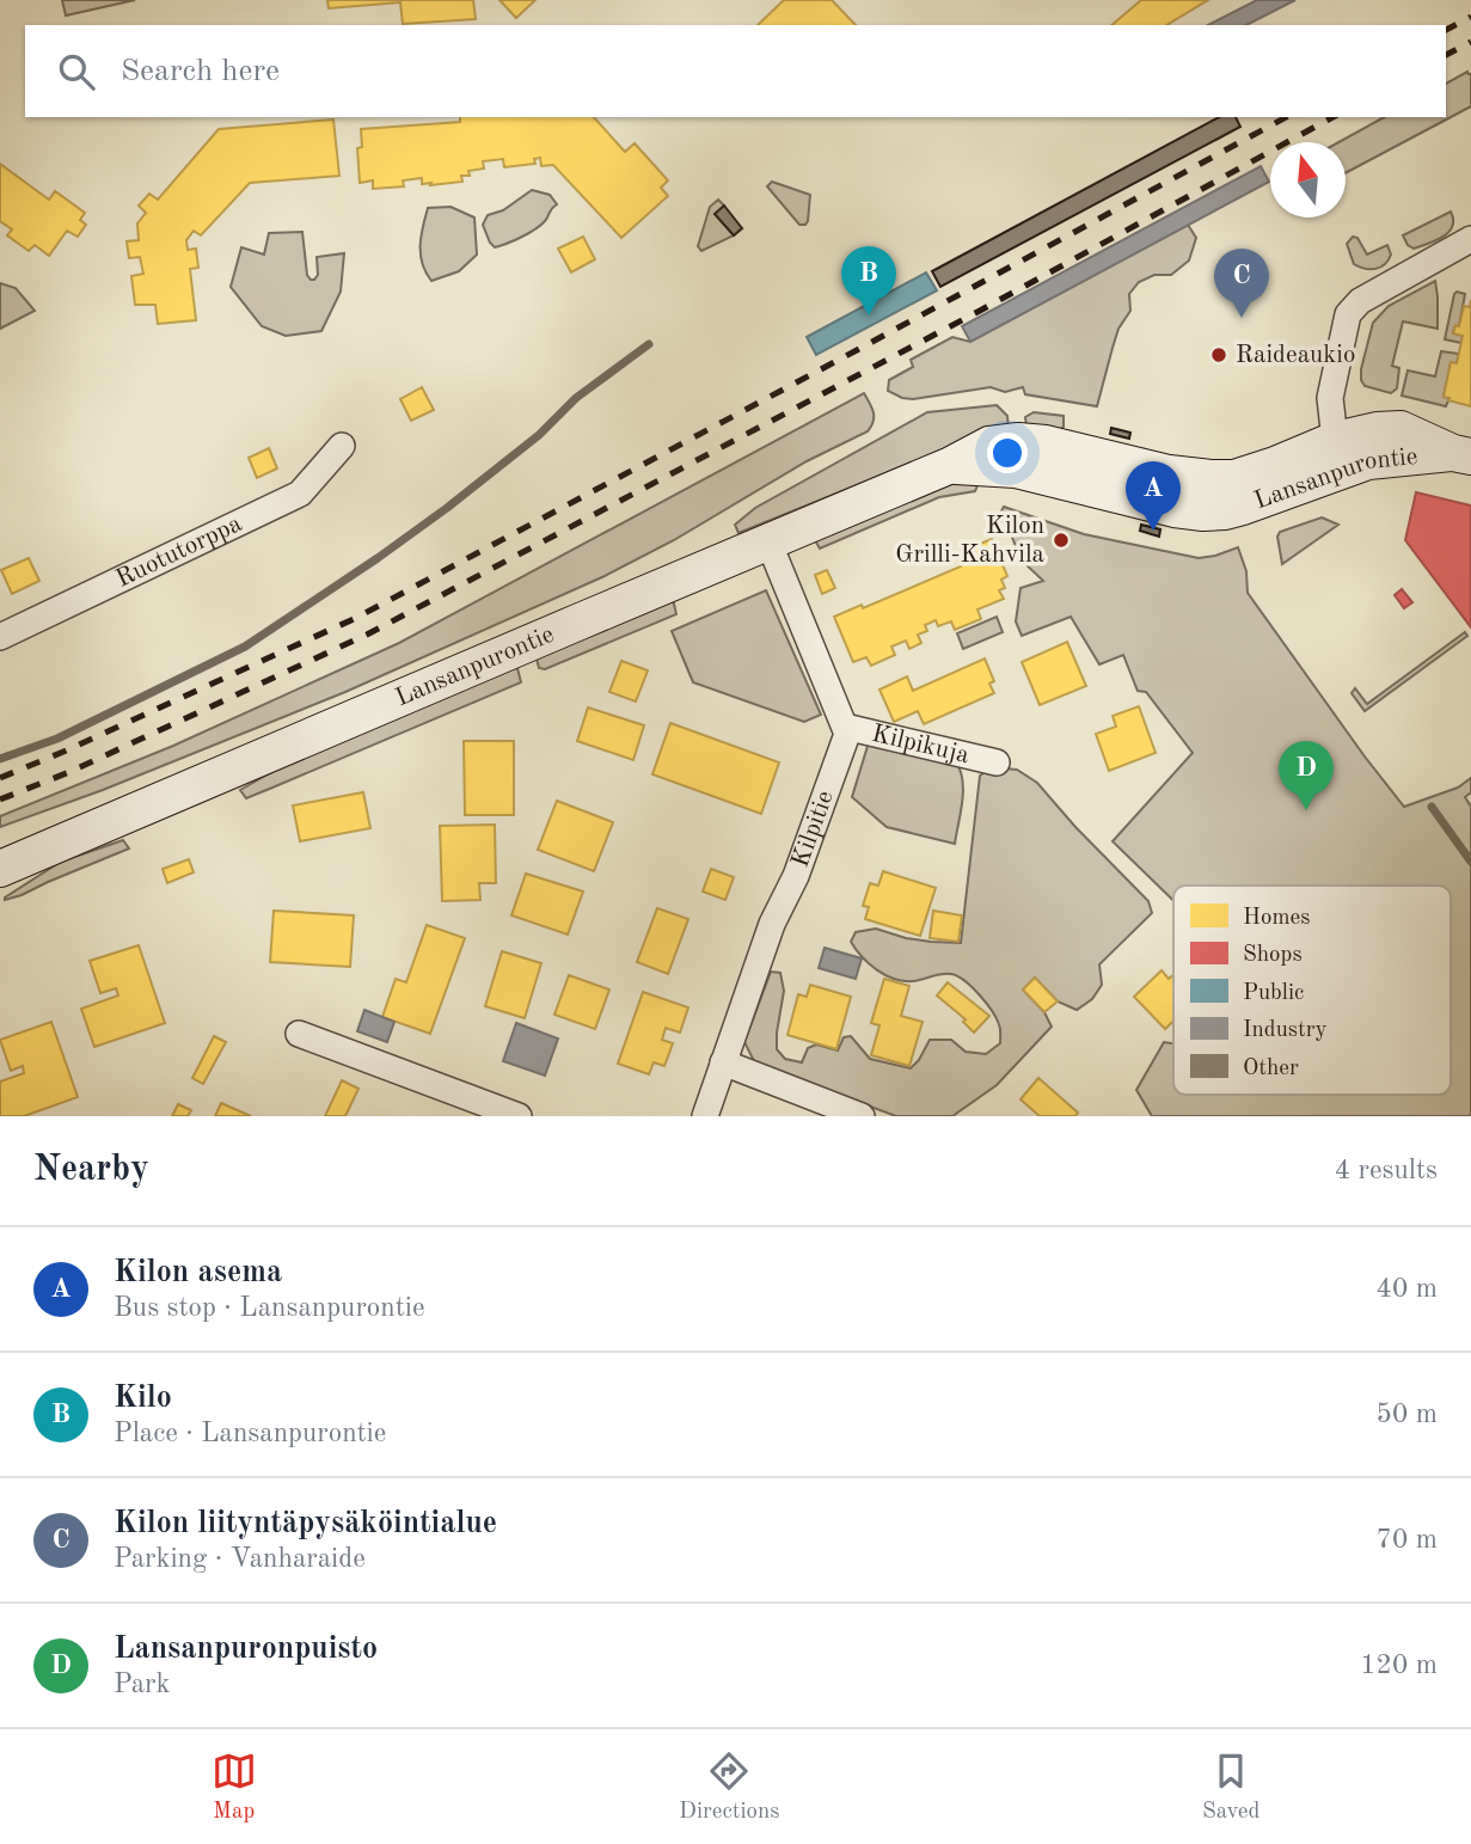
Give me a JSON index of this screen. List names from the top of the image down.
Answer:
{
  "streets": {
    "street": [
      "Lansanpurontie",
      "Ruotutorppa",
      "Kilpikuja",
      "Kilpitie"
    ]
  },
  "crossings": [
    ["Kilpikuja", "Kilpitie"]
  ],
  "places": ["Raideaukio", "Kilon Grilli-Kahvila"],
  "legend": [
    "Homes",
    "Shops",
    "Public",
    "Industry",
    "Other"
  ],
  "north": "top",
  "page": {
    "search": "Search here",
    "pins": [
      "B",
      "C",
      "A",
      "D"
    ],
    "heading": ["Nearby", "4 results"],
    "list": [
      {
        "mark": "A",
        "name": "Kilon asema",
        "note": "Bus stop · Lansanpurontie",
        "value": "40 m"
      },
      {
        "mark": "B",
        "name": "Kilo",
        "note": "Place · Lansanpurontie",
        "value": "50 m"
      },
      {
        "mark": "C",
        "name": "Kilon liityntäpysäköintialue",
        "note": "Parking · Vanharaide",
        "value": "70 m"
      },
      {
        "mark": "D",
        "name": "Lansanpuronpuisto",
        "note": "Park",
        "value": "120 m"
      }
    ],
    "nav": ["Map", "Directions", "Saved"]
  }
}
